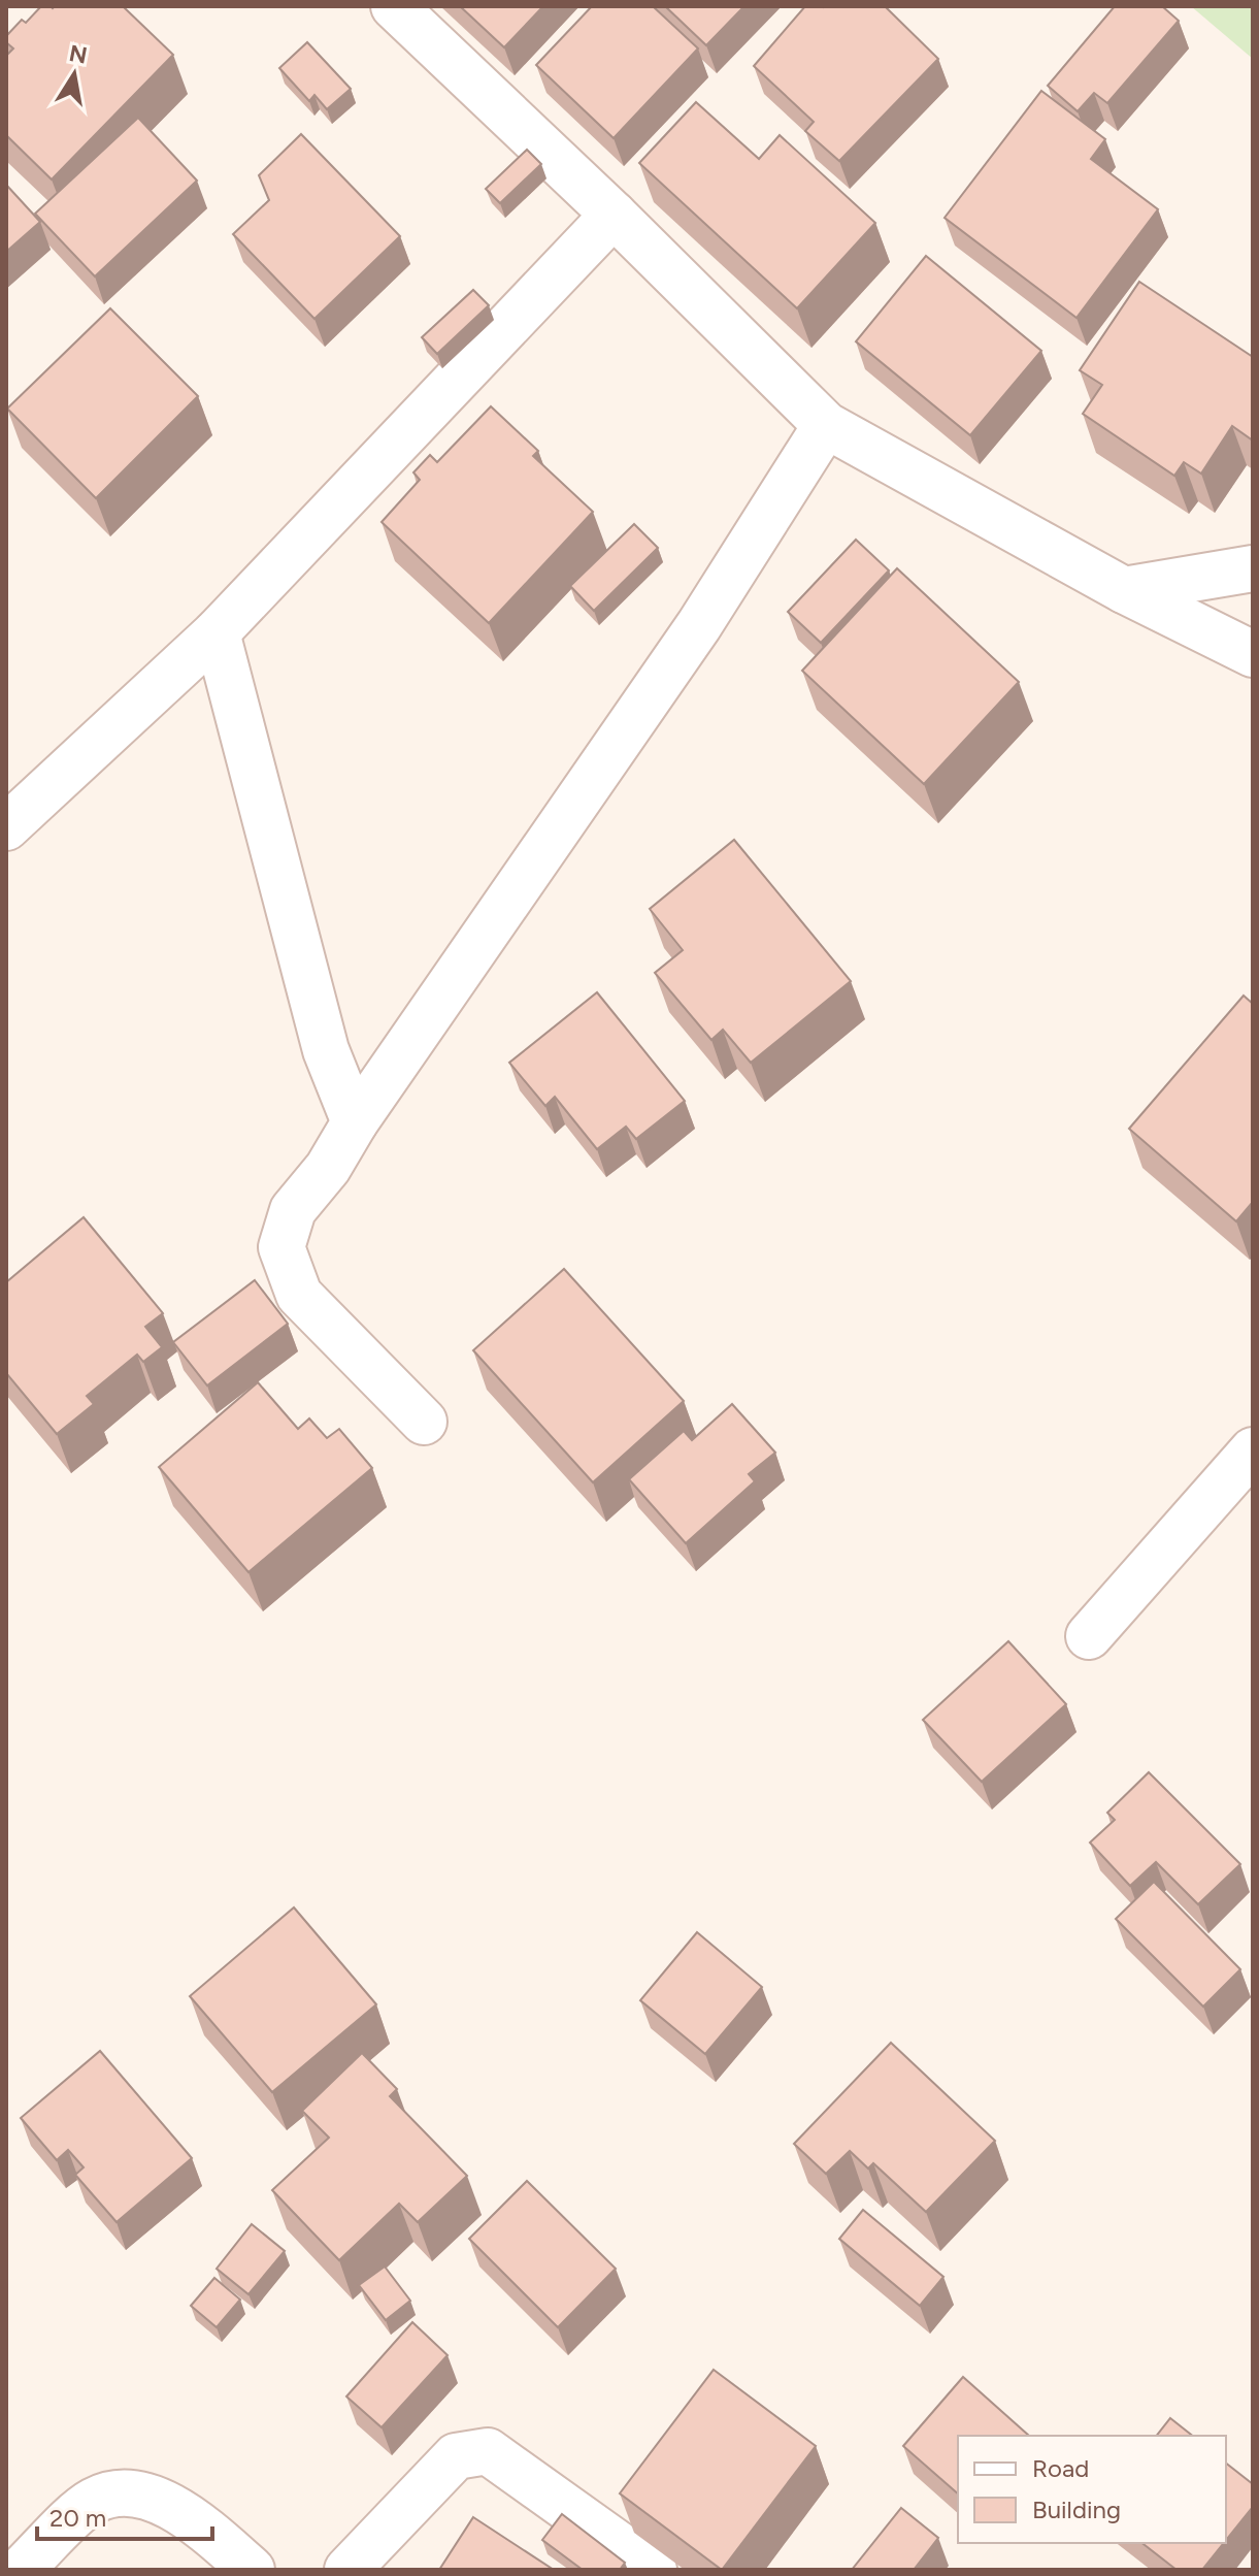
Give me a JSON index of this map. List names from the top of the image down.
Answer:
{
  "legend": ["Road", "Building"],
  "scale_bar": "20 m",
  "north": "top"
}
